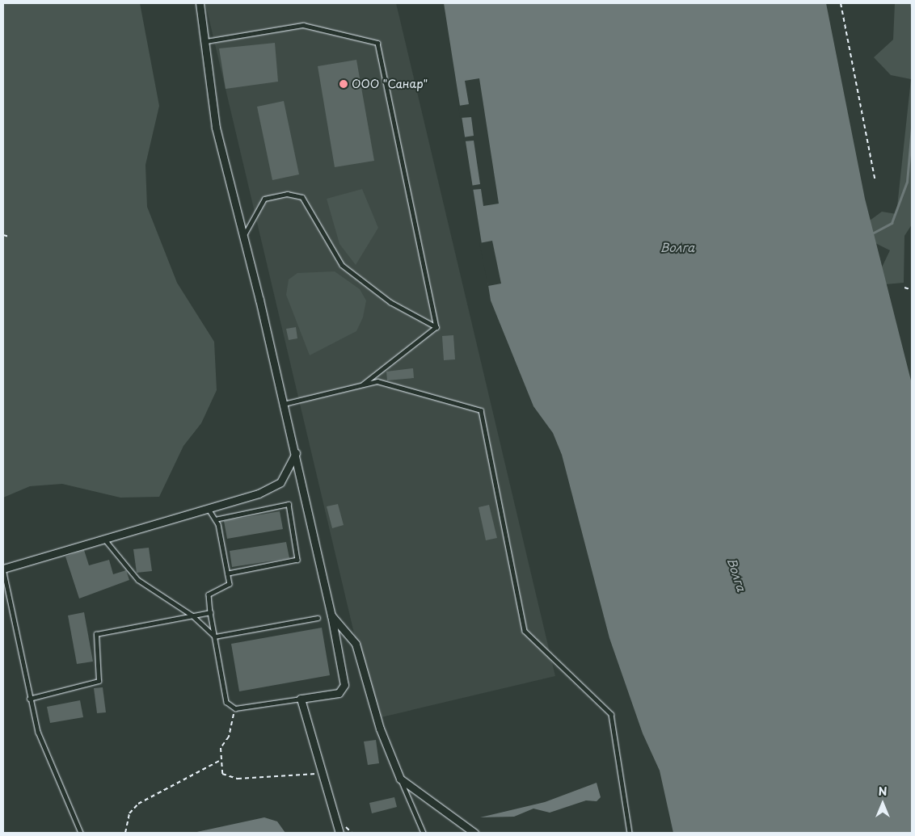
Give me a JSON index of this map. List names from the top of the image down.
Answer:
{
  "water": ["Волга"],
  "places": ["ООО \"Санар\""],
  "north": "top"
}
